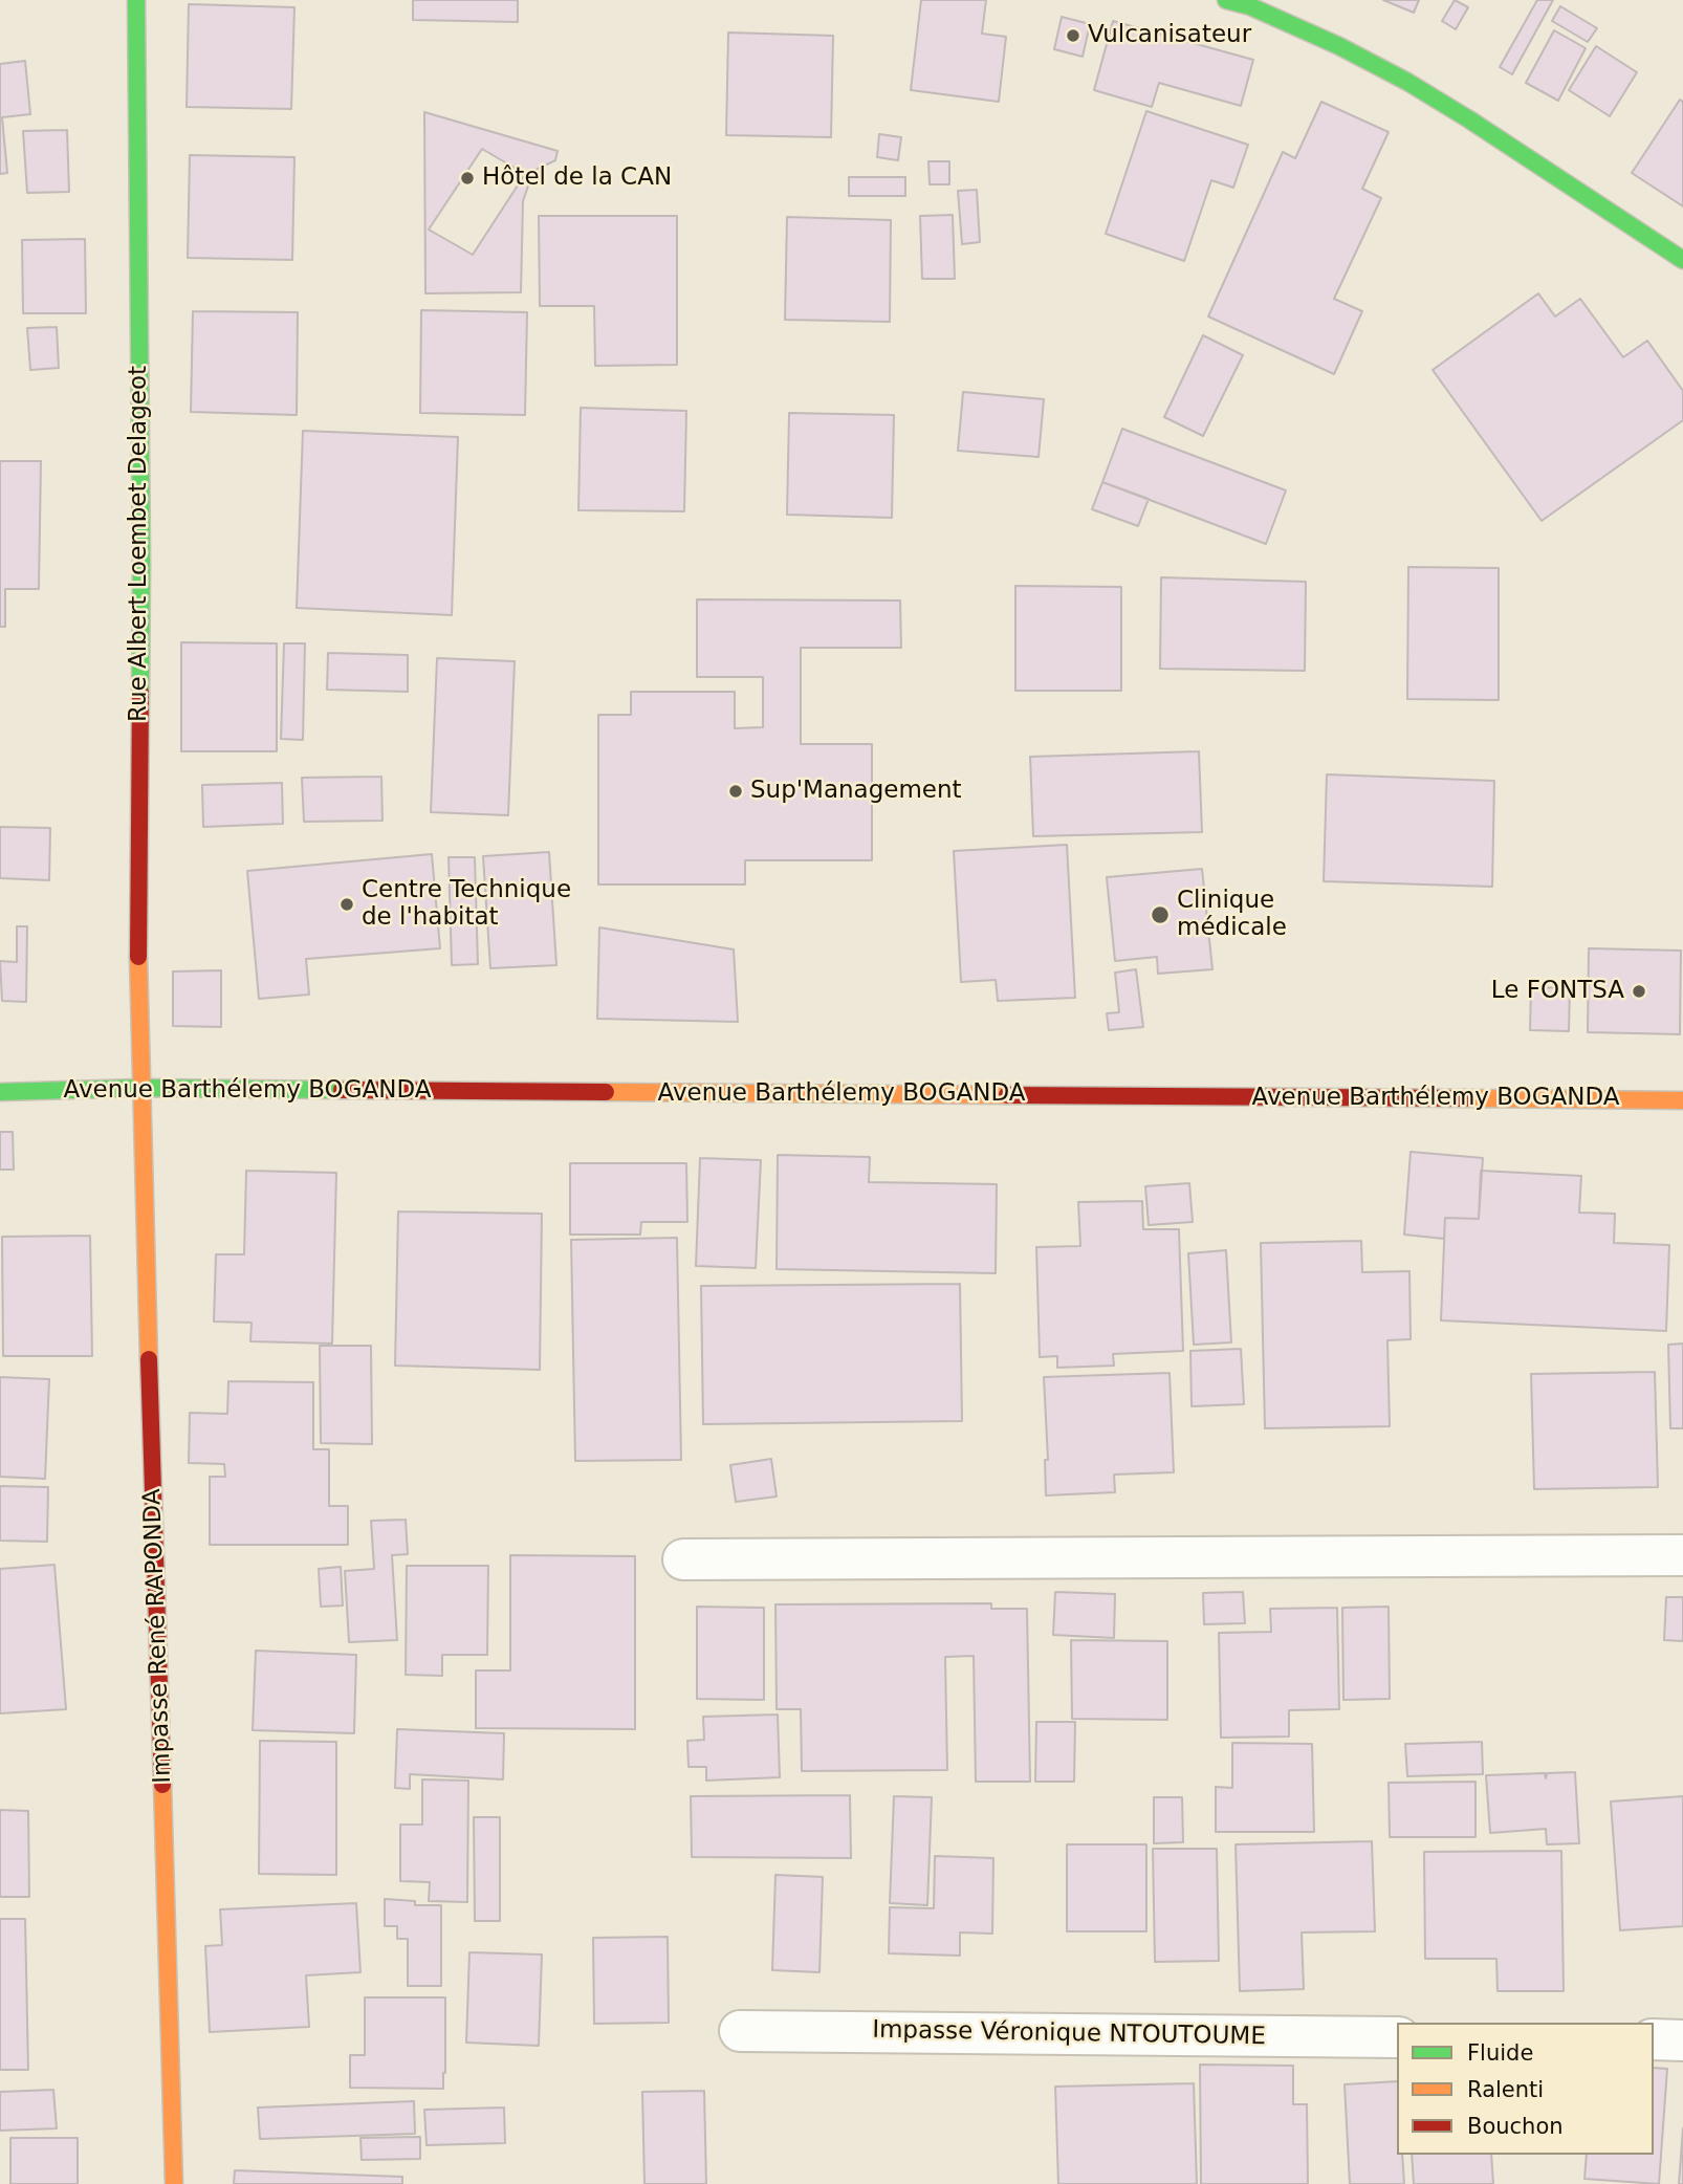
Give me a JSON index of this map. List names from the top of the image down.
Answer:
{
  "streets": {
    "street": [
      "Rue Albert Loembet Delageot",
      "Avenue Barthélemy BOGANDA",
      "Impasse René RAPONDA",
      "Impasse Véronique NTOUTOUME"
    ]
  },
  "crossings": [
    ["Rue Albert Loembet Delageot", "Avenue Barthélemy BOGANDA"],
    ["Rue Albert Loembet Delageot", "Impasse René RAPONDA"],
    ["Avenue Barthélemy BOGANDA", "Impasse René RAPONDA"]
  ],
  "places": [
    "Vulcanisateur",
    "Hôtel de la CAN",
    "Sup'Management",
    "Centre Technique de l'habitat",
    "Clinique médicale",
    "Le FONTSA"
  ],
  "legend": ["Fluide", "Ralenti", "Bouchon"]
}
